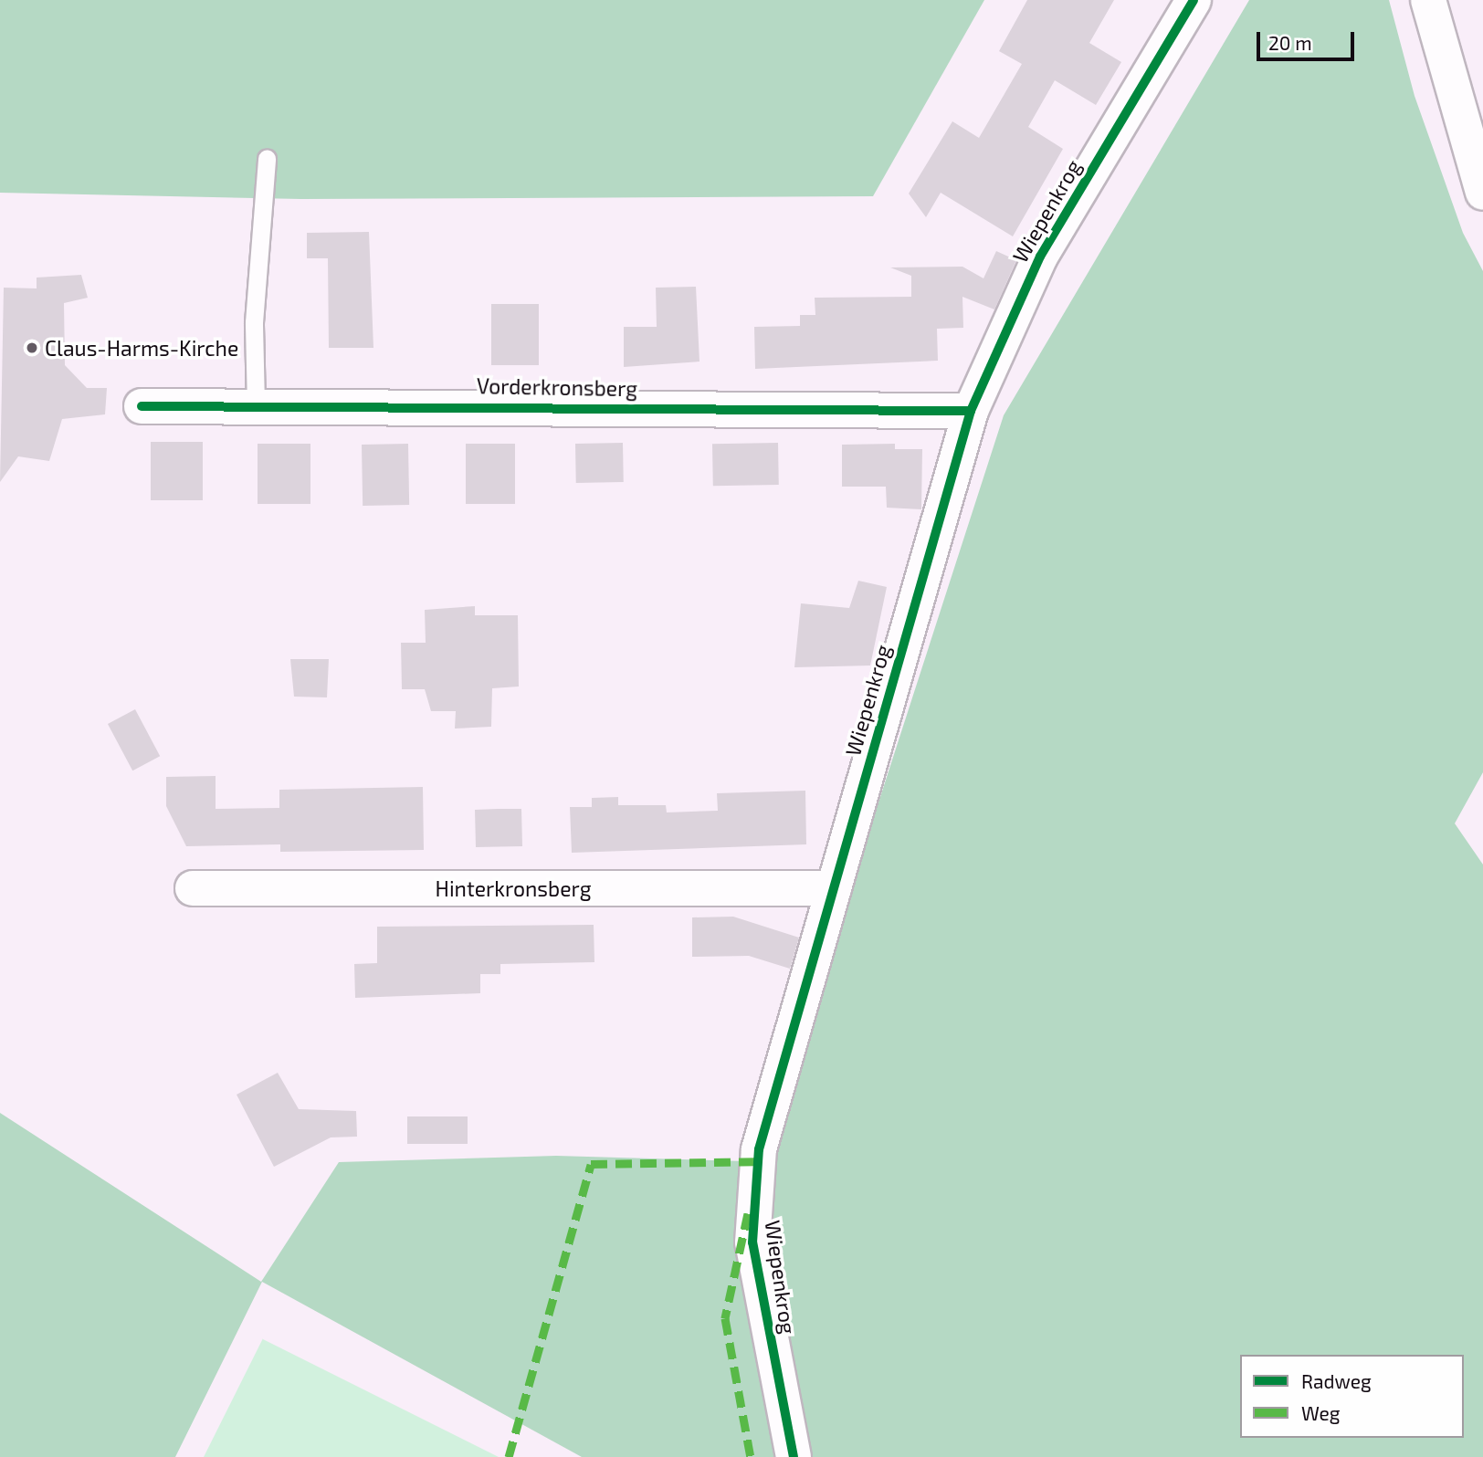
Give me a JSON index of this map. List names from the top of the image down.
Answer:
{
  "streets": {
    "street": ["Wiepenkrog", "Vorderkronsberg", "Hinterkronsberg"]
  },
  "crossings": [
    ["Wiepenkrog", "Vorderkronsberg"],
    ["Wiepenkrog", "Hinterkronsberg"]
  ],
  "places": ["Claus-Harms-Kirche"],
  "legend": ["Radweg", "Weg"],
  "scale_bar": "20 m"
}
